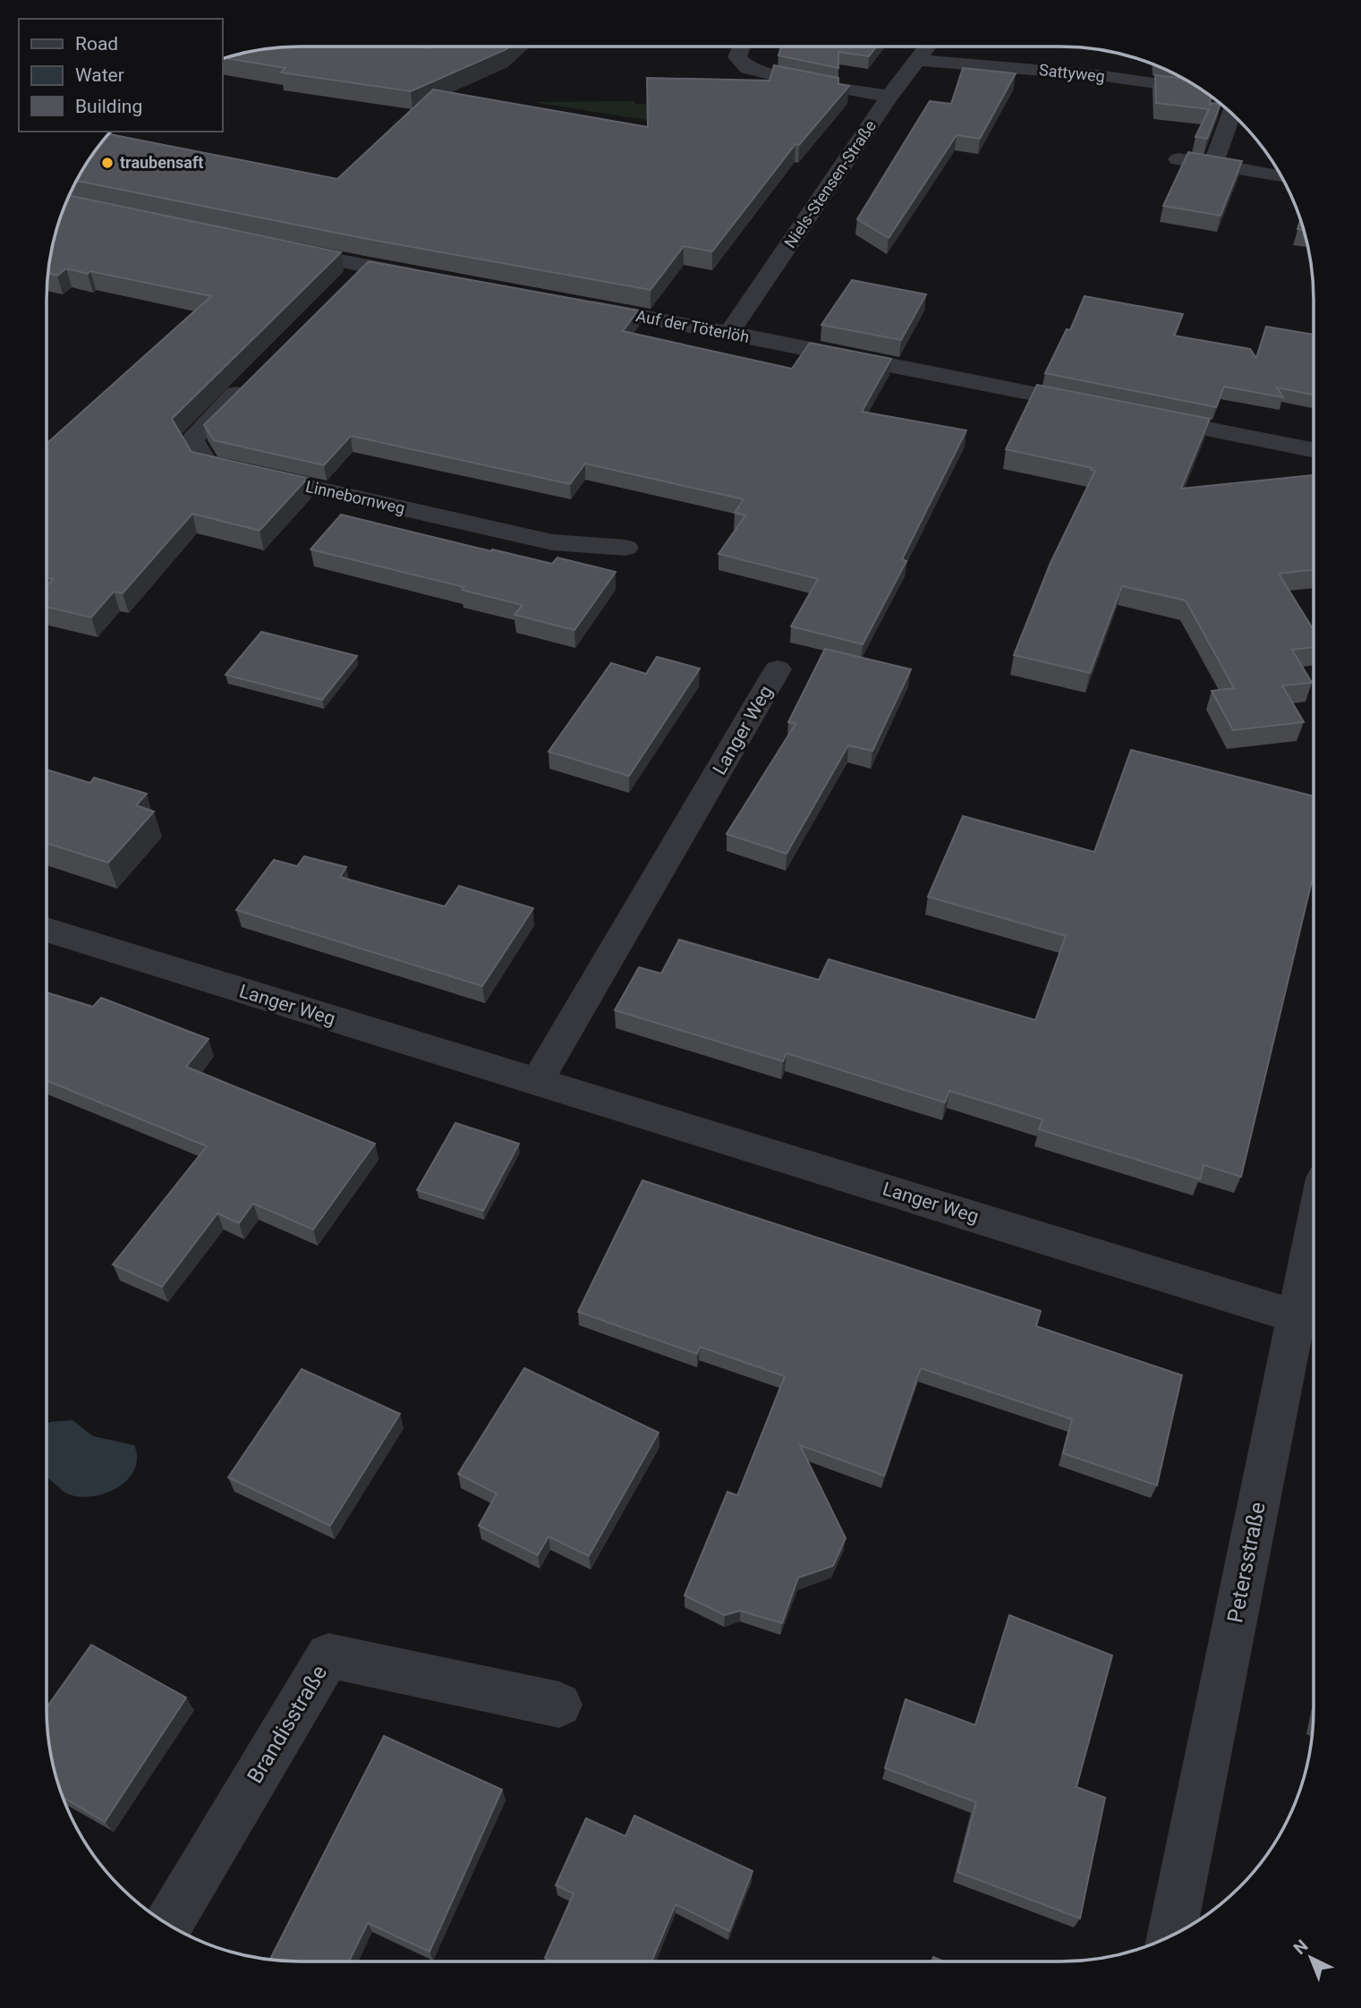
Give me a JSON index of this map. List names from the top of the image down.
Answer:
{
  "streets": {
    "street": [
      "Sattyweg",
      "Niels-Stensen-Straße",
      "Auf der Töterlöh",
      "Linnebornweg",
      "Langer Weg",
      "Petersstraße",
      "Brandisstraße"
    ]
  },
  "crossings": [
    ["Sattyweg", "Niels-Stensen-Straße"],
    ["Niels-Stensen-Straße", "Auf der Töterlöh"],
    ["Langer Weg", "Petersstraße"]
  ],
  "places": ["traubensaft"],
  "legend": ["Road", "Water", "Building"],
  "north": "top left"
}
